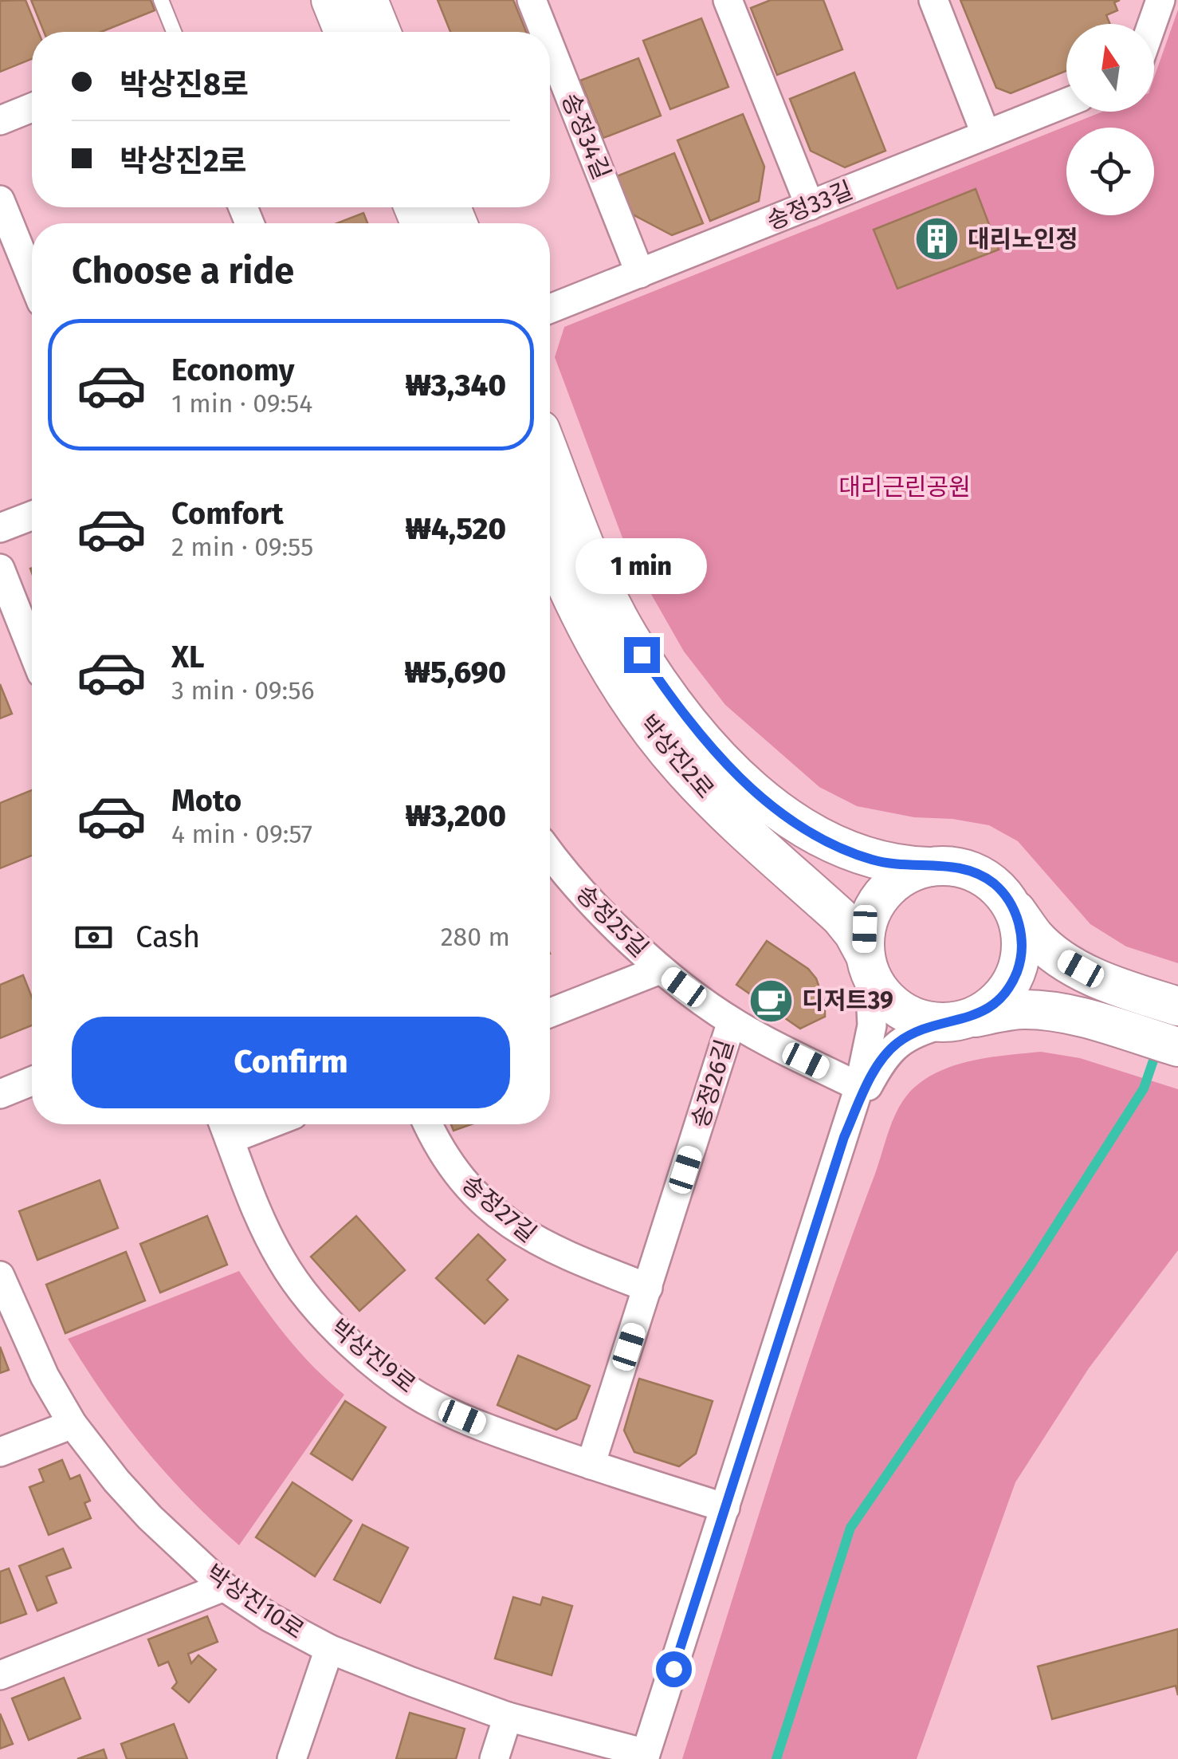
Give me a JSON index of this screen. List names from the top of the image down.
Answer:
{
  "streets": {
    "street": [
      "송정34길",
      "송정33길",
      "박상진2로",
      "송정25길",
      "송정26길",
      "송정27길",
      "박상진9로",
      "박상진10로"
    ]
  },
  "crossings": [
    ["송정34길", "송정33길"],
    ["송정25길", "송정26길"],
    ["송정26길", "송정27길"],
    ["송정26길", "박상진9로"]
  ],
  "parks": ["대리근린공원"],
  "places": {
    "building": ["대리노인정"],
    "cafe": ["디저트39"]
  },
  "north": "top",
  "page": {
    "banner": ["박상진8로", "박상진2로"],
    "heading": "Choose a ride",
    "list": [
      {
        "name": "Economy",
        "note": "1 min · 09:54",
        "value": "₩3,340"
      },
      {
        "name": "Comfort",
        "note": "2 min · 09:55",
        "value": "₩4,520"
      },
      {
        "name": "XL",
        "note": "3 min · 09:56",
        "value": "₩5,690"
      },
      {
        "name": "Moto",
        "note": "4 min · 09:57",
        "value": "₩3,200"
      }
    ],
    "bubble": "1 min",
    "pay": ["Cash", "280 m"],
    "buttons": "Confirm"
  }
}
